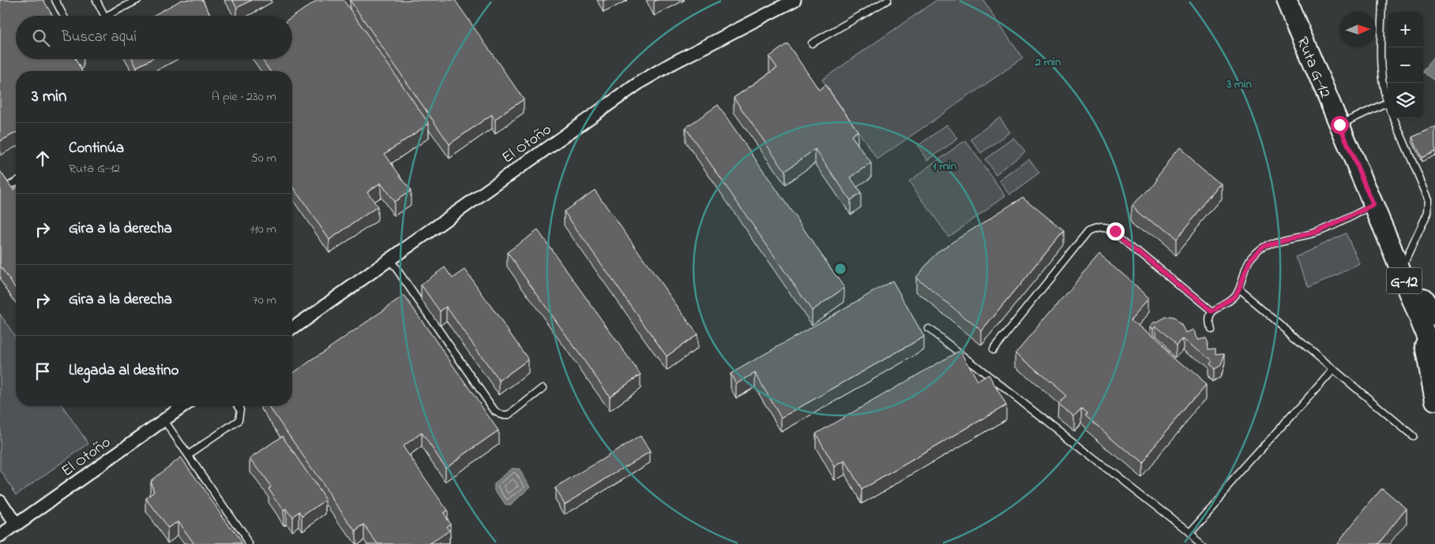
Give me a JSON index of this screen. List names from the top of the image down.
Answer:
{
  "streets": {
    "main road": ["Ruta G-12", "G-12"],
    "street": ["El Otoño"]
  },
  "north": "right",
  "page": {
    "map_buttons": ["+", "−"],
    "search": "Buscar aquí",
    "heading": ["3 min", "A pie · 230 m"],
    "list": [
      ["Continúa", "Ruta G-12", "50 m"],
      ["Gira a la derecha", "110 m"],
      ["Gira a la derecha", "70 m"],
      "Llegada al destino"
    ]
  },
  "rings": ["2 min", "3 min", "1 min"]
}
